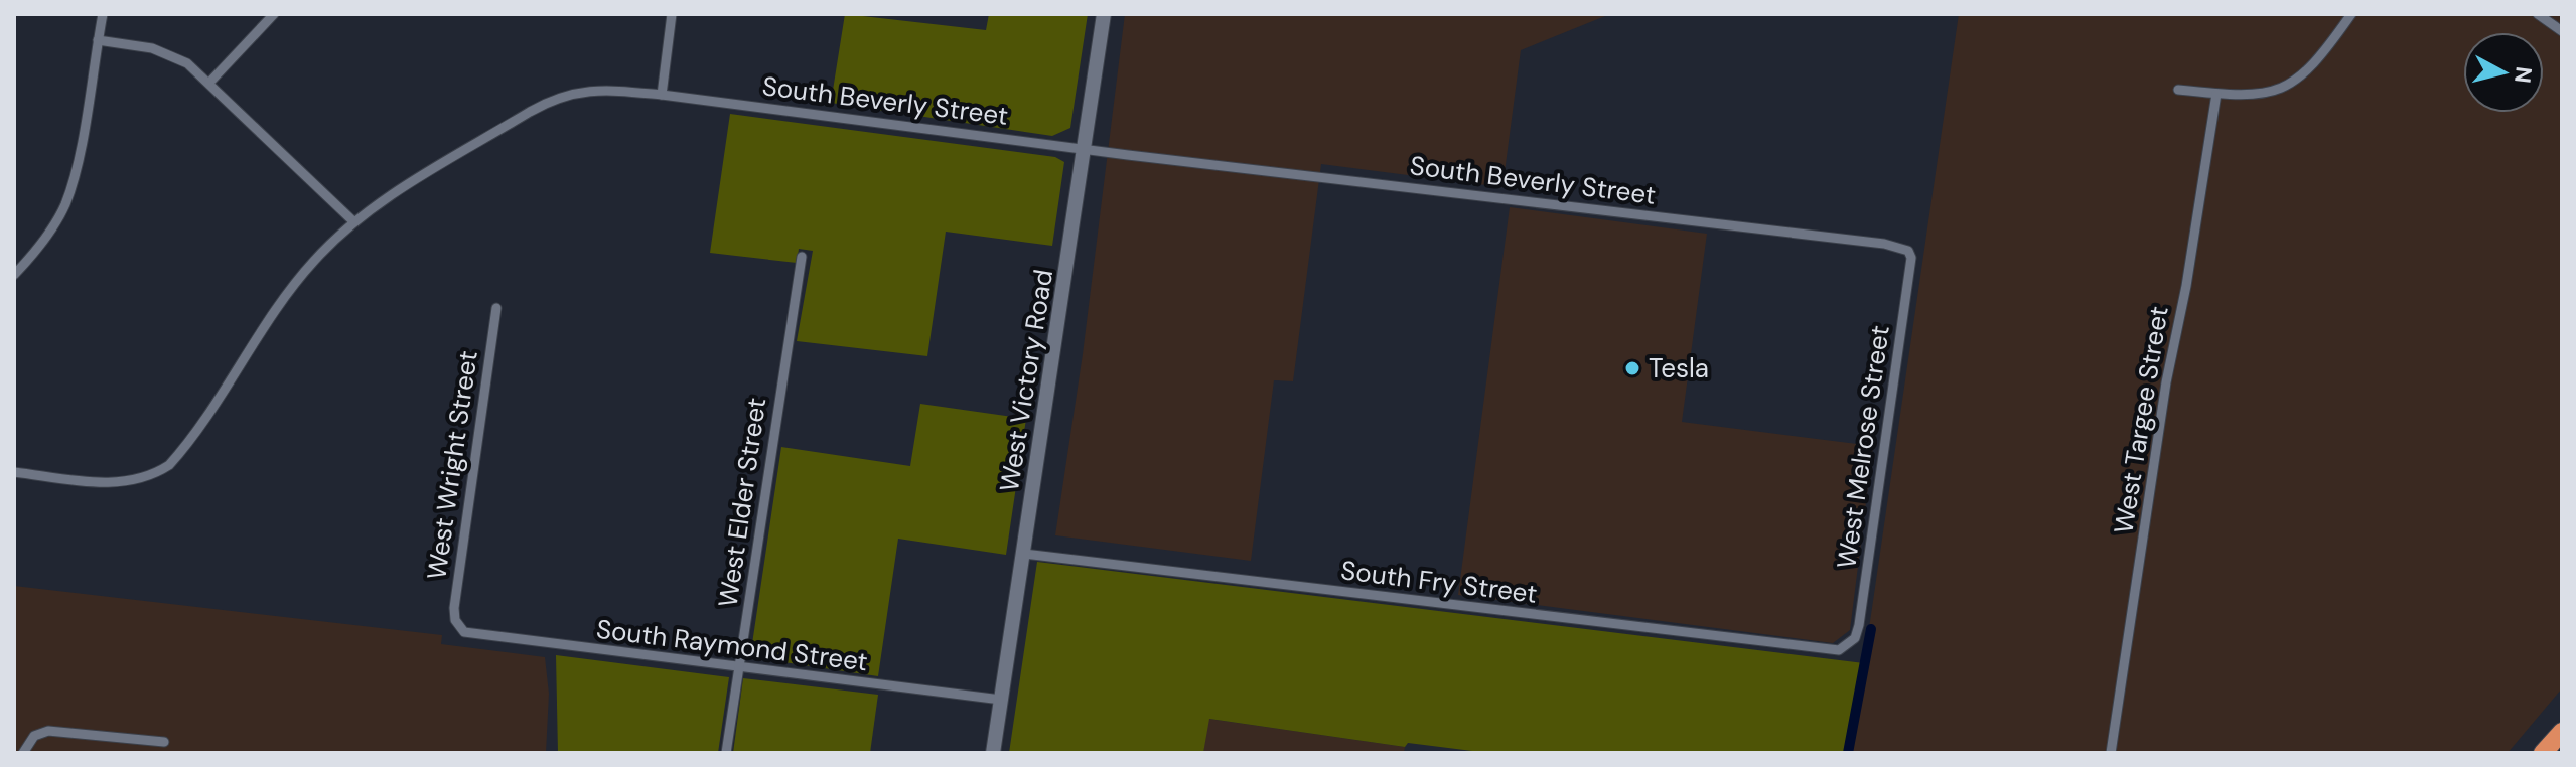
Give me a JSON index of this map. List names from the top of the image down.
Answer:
{
  "streets": {
    "main road": ["West Victory Road"],
    "street": [
      "South Beverly Street",
      "West Targee Street",
      "West Melrose Street",
      "West Wright Street",
      "West Elder Street",
      "South Fry Street",
      "South Raymond Street"
    ]
  },
  "crossings": [
    ["South Beverly Street", "West Victory Road"],
    ["South Beverly Street", "West Melrose Street"],
    ["West Victory Road", "South Fry Street"],
    ["West Victory Road", "South Raymond Street"],
    ["West Melrose Street", "South Fry Street"],
    ["West Wright Street", "South Raymond Street"],
    ["West Elder Street", "South Raymond Street"]
  ],
  "places": ["Tesla"],
  "north": "right"
}
